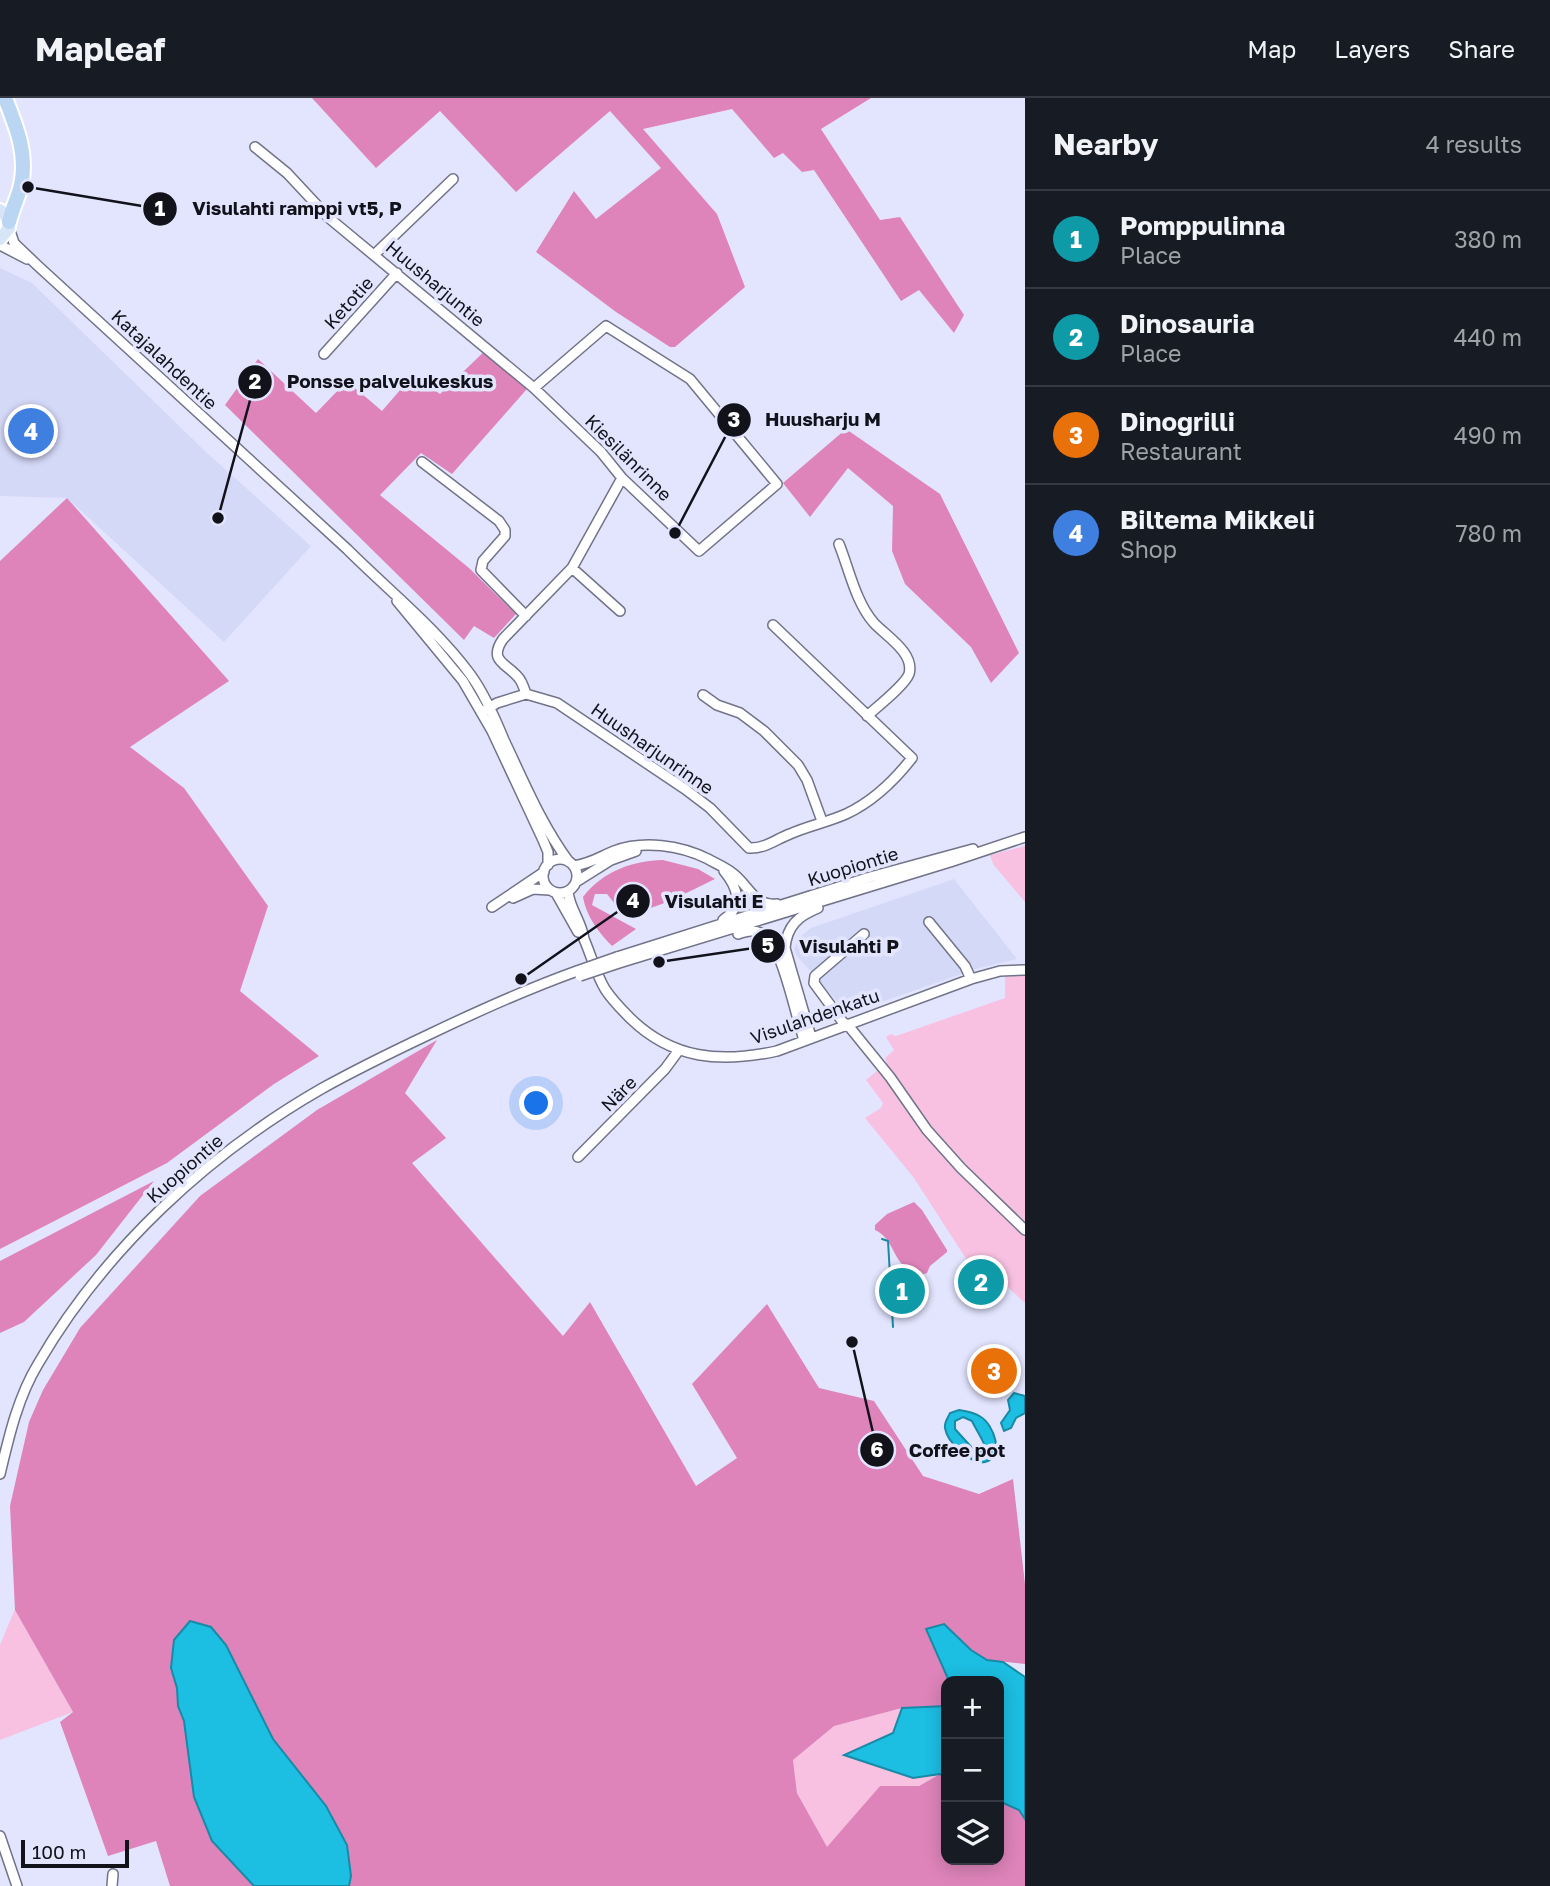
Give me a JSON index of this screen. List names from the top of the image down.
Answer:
{
  "streets": {
    "street": [
      "Huusharjuntie",
      "Ketotie",
      "Katajalahdentie",
      "Kiesilänrinne",
      "Huusharjunrinne",
      "Kuopiontie",
      "Visulahdenkatu",
      "Näre"
    ]
  },
  "crossings": [
    ["Huusharjuntie", "Ketotie"],
    ["Huusharjuntie", "Kiesilänrinne"],
    ["Katajalahdentie", "Visulahdenkatu"],
    ["Visulahdenkatu", "Näre"]
  ],
  "places": [
    "Visulahti ramppi vt5, P",
    "Ponsse palvelukeskus",
    "Huusharju M",
    "Visulahti P",
    "Visulahti E",
    "Coffee pot"
  ],
  "scale_bar": "100 m",
  "page": {
    "header": "Mapleaf",
    "nav": ["Map", "Layers", "Share"],
    "heading": ["Nearby", "4 results"],
    "list": [
      {
        "mark": "1",
        "name": "Pomppulinna",
        "note": "Place",
        "value": "380 m"
      },
      {
        "mark": "2",
        "name": "Dinosauria",
        "note": "Place",
        "value": "440 m"
      },
      {
        "mark": "3",
        "name": "Dinogrilli",
        "note": "Restaurant",
        "value": "490 m"
      },
      {
        "mark": "4",
        "name": "Biltema Mikkeli",
        "note": "Shop",
        "value": "780 m"
      }
    ],
    "pins": [
      "4",
      "2",
      "1",
      "3"
    ],
    "map_buttons": ["+", "−"],
    "scale": "100 m"
  }
}
